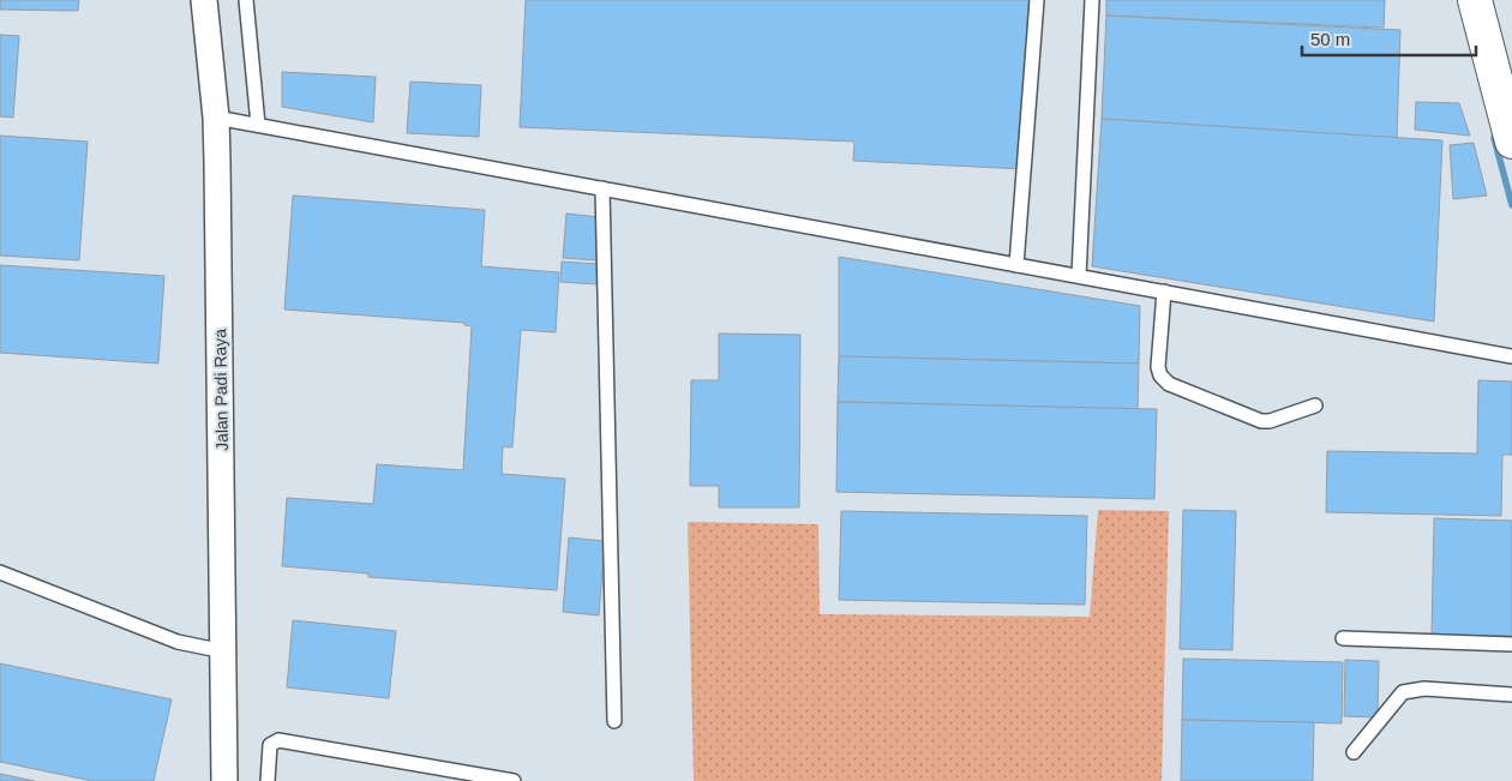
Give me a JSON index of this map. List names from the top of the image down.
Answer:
{
  "streets": {
    "street": ["Jalan Padi Raya"]
  },
  "scale_bar": "50 m"
}
